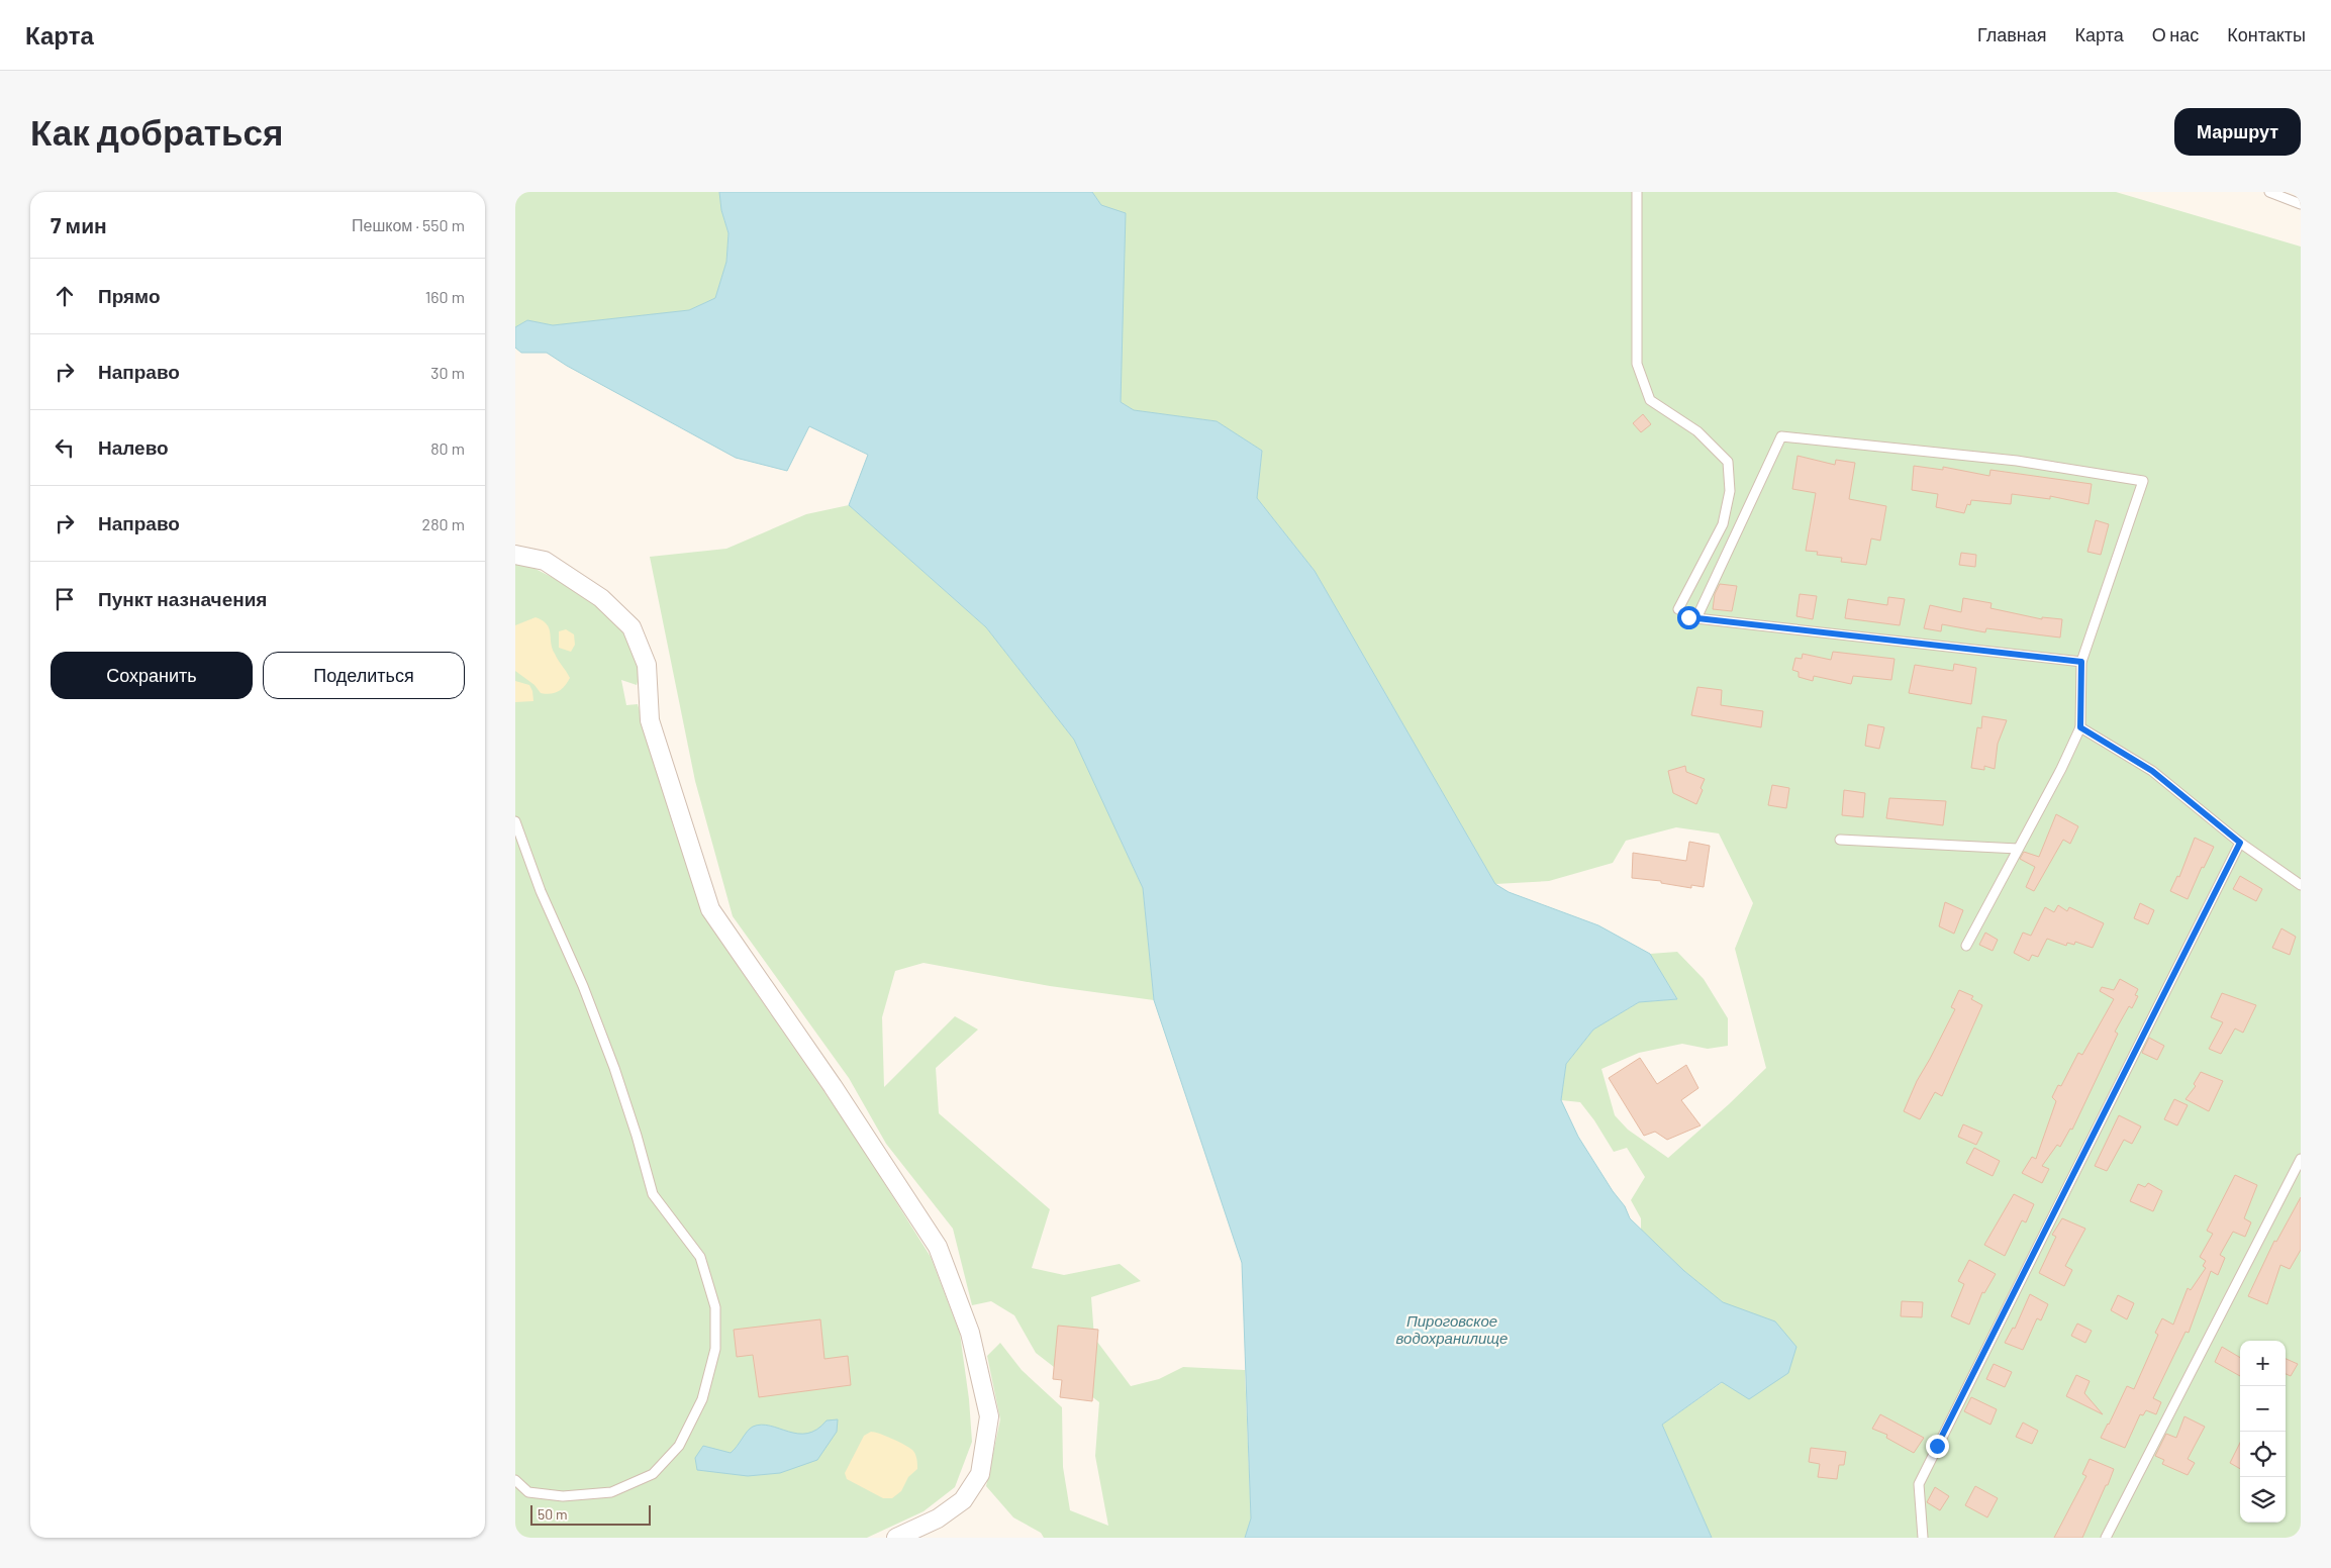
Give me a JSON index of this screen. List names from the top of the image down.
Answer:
{
  "water": ["Пироговское водохранилище"],
  "scale_bar": "50 m",
  "page": {
    "header": "Карта",
    "nav": [
      "Главная",
      "Карта",
      "О нас",
      "Контакты"
    ],
    "buttons": [
      "Маршрут",
      ["Сохранить", "Поделиться"]
    ],
    "title": "Как добраться",
    "heading": ["7 мин", "Пешком · 550 m"],
    "list": [
      ["Прямо", "160 m"],
      ["Направо", "30 m"],
      ["Налево", "80 m"],
      ["Направо", "280 m"],
      "Пункт назначения"
    ],
    "map_buttons": ["+", "−"],
    "scale": "50 m"
  }
}
